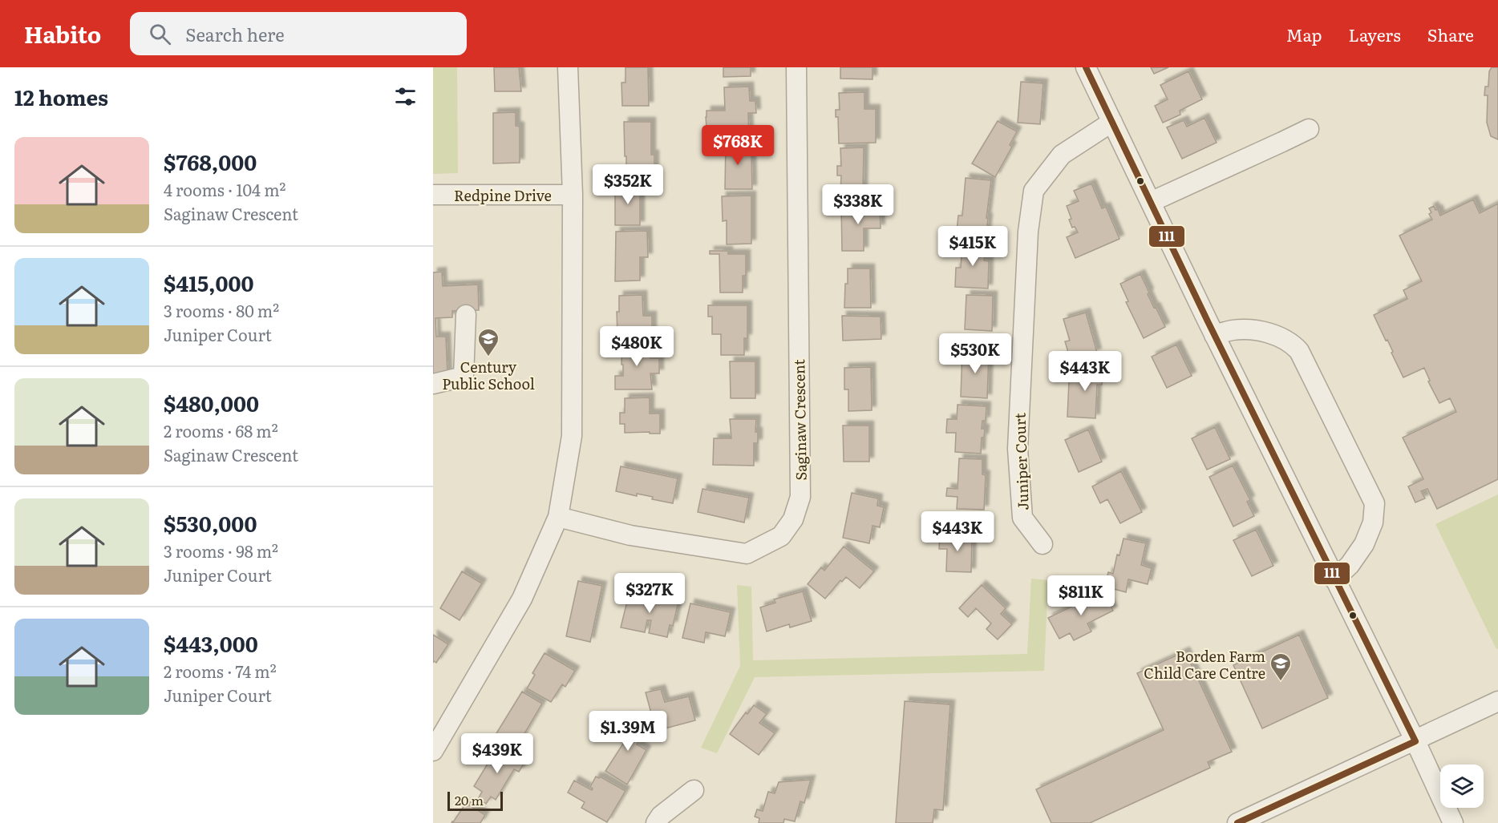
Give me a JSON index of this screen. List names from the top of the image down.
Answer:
{
  "streets": {
    "street": ["Redpine Drive", "Saginaw Crescent", "Juniper Court"]
  },
  "places": {
    "school or university": ["Century Public School", "Borden Farm Child Care Centre"]
  },
  "lines": ["transit line 111"],
  "scale_bar": "20 m",
  "page": {
    "header": "Habito",
    "search": "Search here",
    "nav": ["Map", "Layers", "Share"],
    "heading": "12 homes",
    "list": [
      {
        "name": "$768,000",
        "note": "4 rooms · 104 m² · Saginaw Crescent"
      },
      {
        "name": "$415,000",
        "note": "3 rooms · 80 m² · Juniper Court"
      },
      {
        "name": "$480,000",
        "note": "2 rooms · 68 m² · Saginaw Crescent"
      },
      {
        "name": "$530,000",
        "note": "3 rooms · 98 m² · Juniper Court"
      },
      {
        "name": "$443,000",
        "note": "2 rooms · 74 m² · Juniper Court"
      }
    ],
    "price": [
      "$768K",
      "$352K",
      "$338K",
      "$415K",
      "$480K",
      "$530K",
      "$443K",
      "$443K",
      "$327K",
      "$811K",
      "$1.39M",
      "$439K"
    ],
    "scale": "20 m"
  }
}
